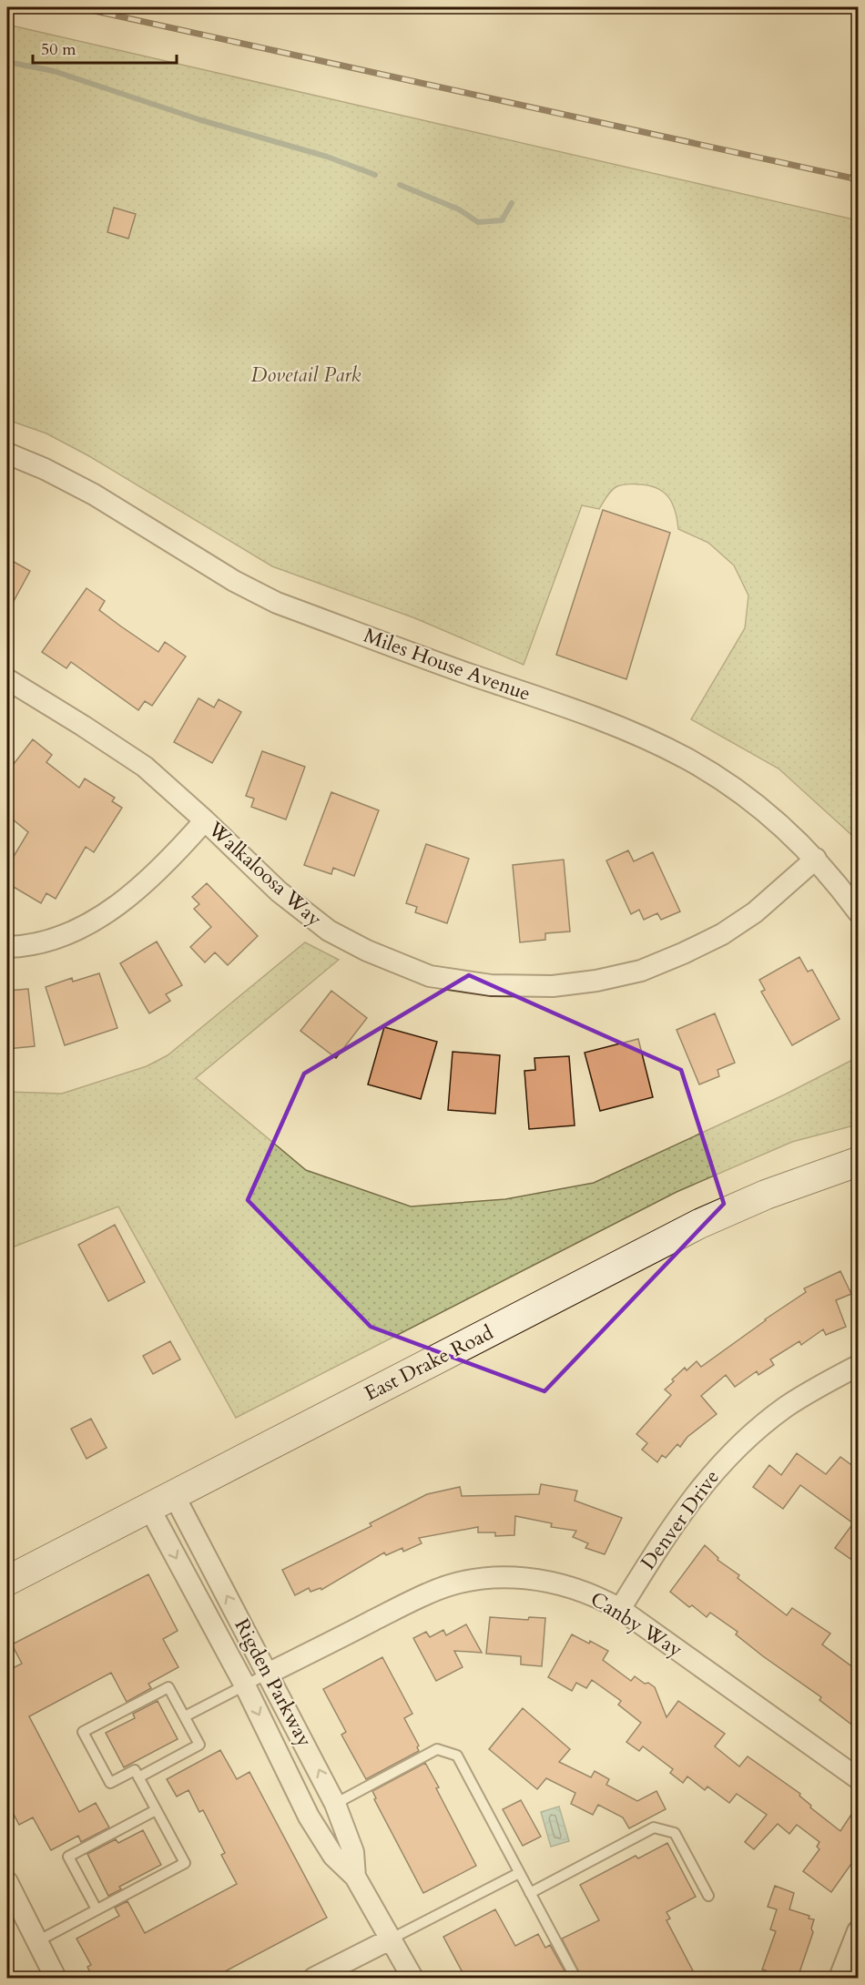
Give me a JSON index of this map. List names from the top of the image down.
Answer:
{
  "streets": {
    "main road": ["East Drake Road"],
    "street": [
      "Miles House Avenue",
      "Walkaloosa Way",
      "Denver Drive",
      "Canby Way",
      "Rigden Parkway"
    ]
  },
  "crossings": [
    ["Miles House Avenue", "Walkaloosa Way"],
    ["East Drake Road", "Rigden Parkway"],
    ["Denver Drive", "Canby Way"],
    ["Canby Way", "Rigden Parkway"]
  ],
  "parks": ["Dovetail Park"],
  "scale_bar": "50 m"
}
